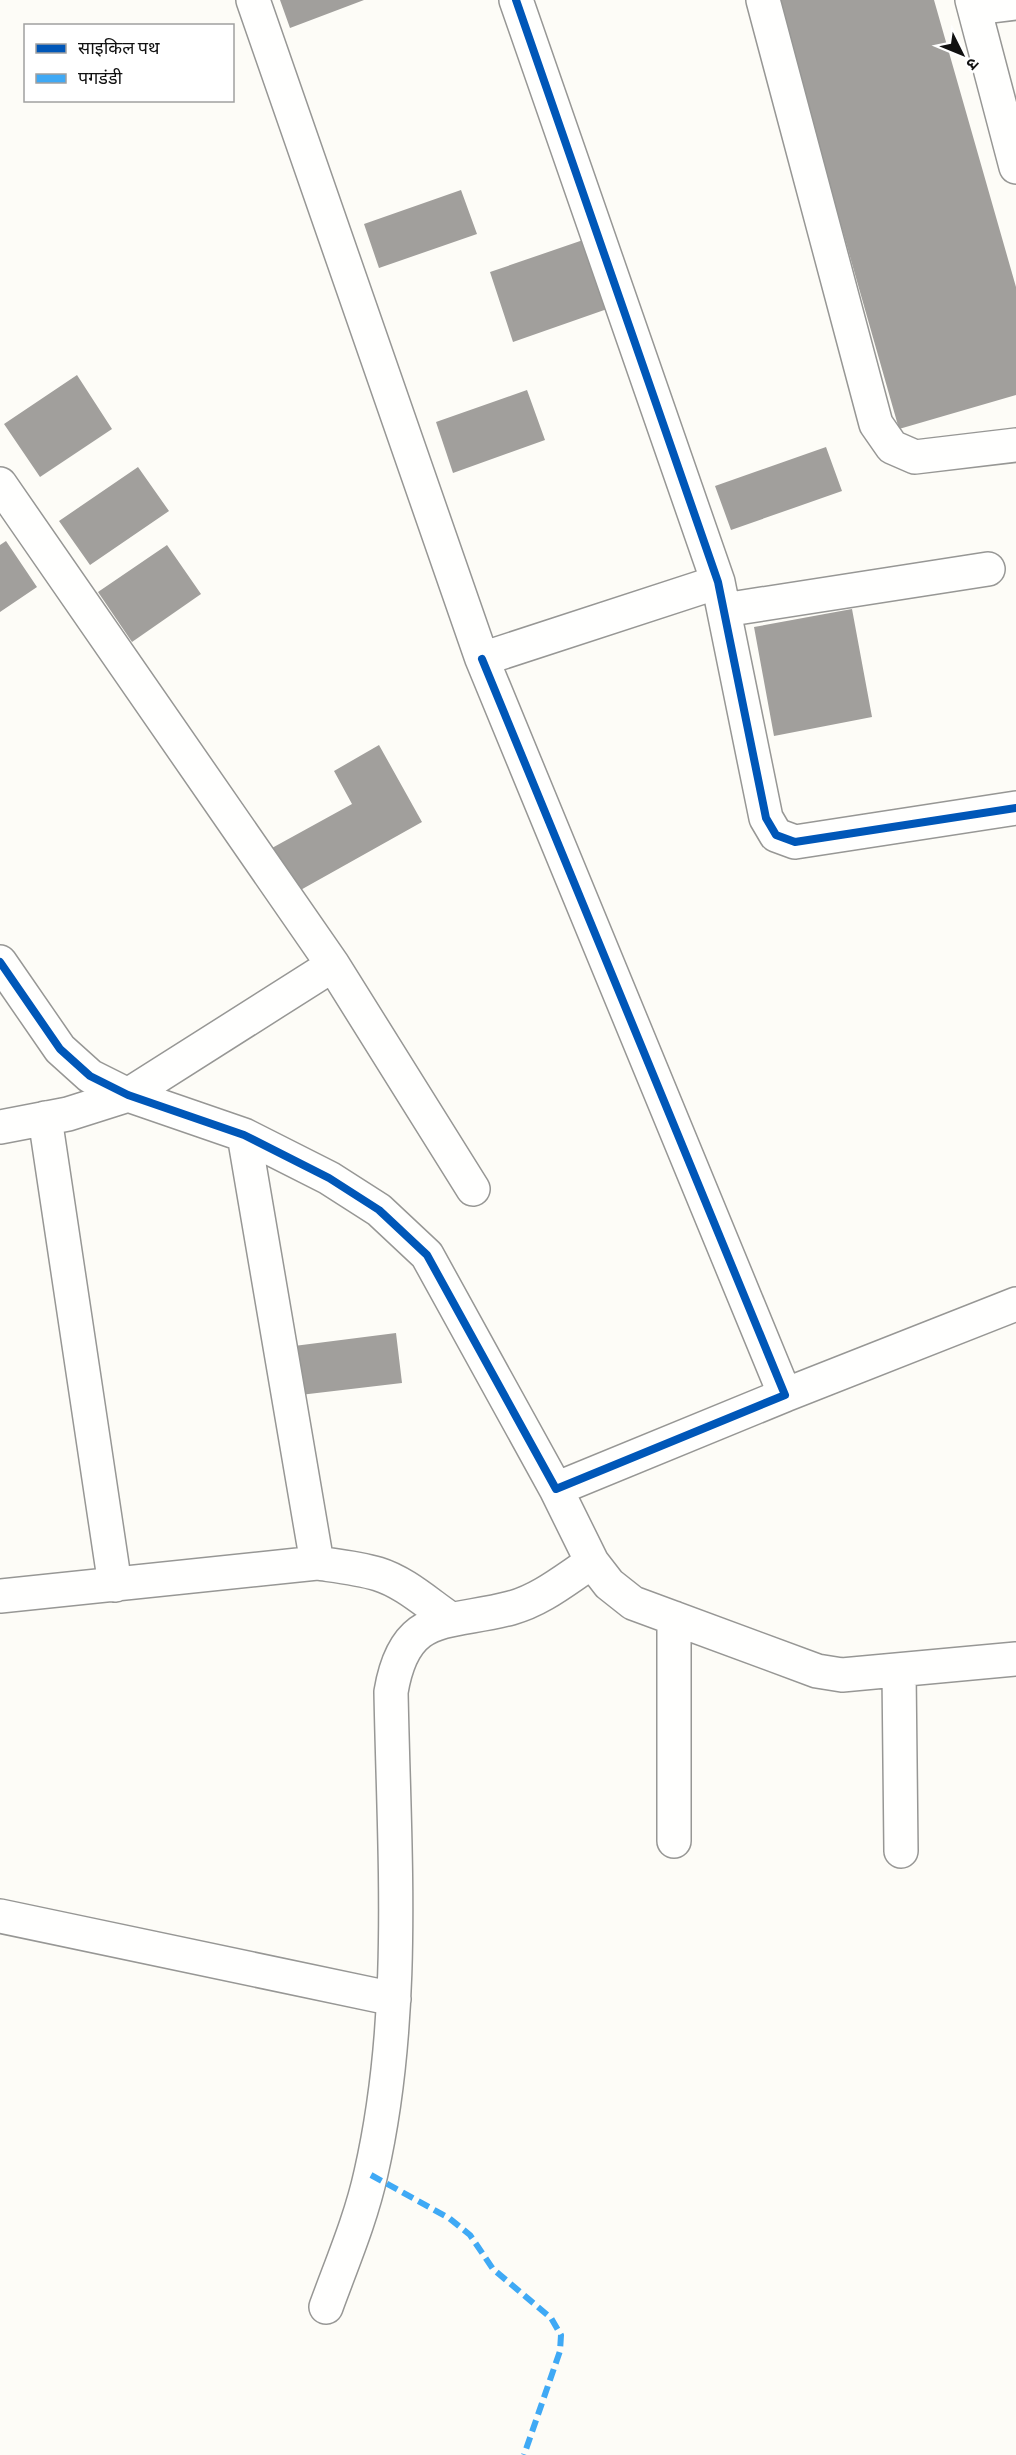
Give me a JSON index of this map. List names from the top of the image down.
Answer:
{
  "legend": ["साइकिल पथ", "पगडंडी"],
  "north": "bottom right"
}
